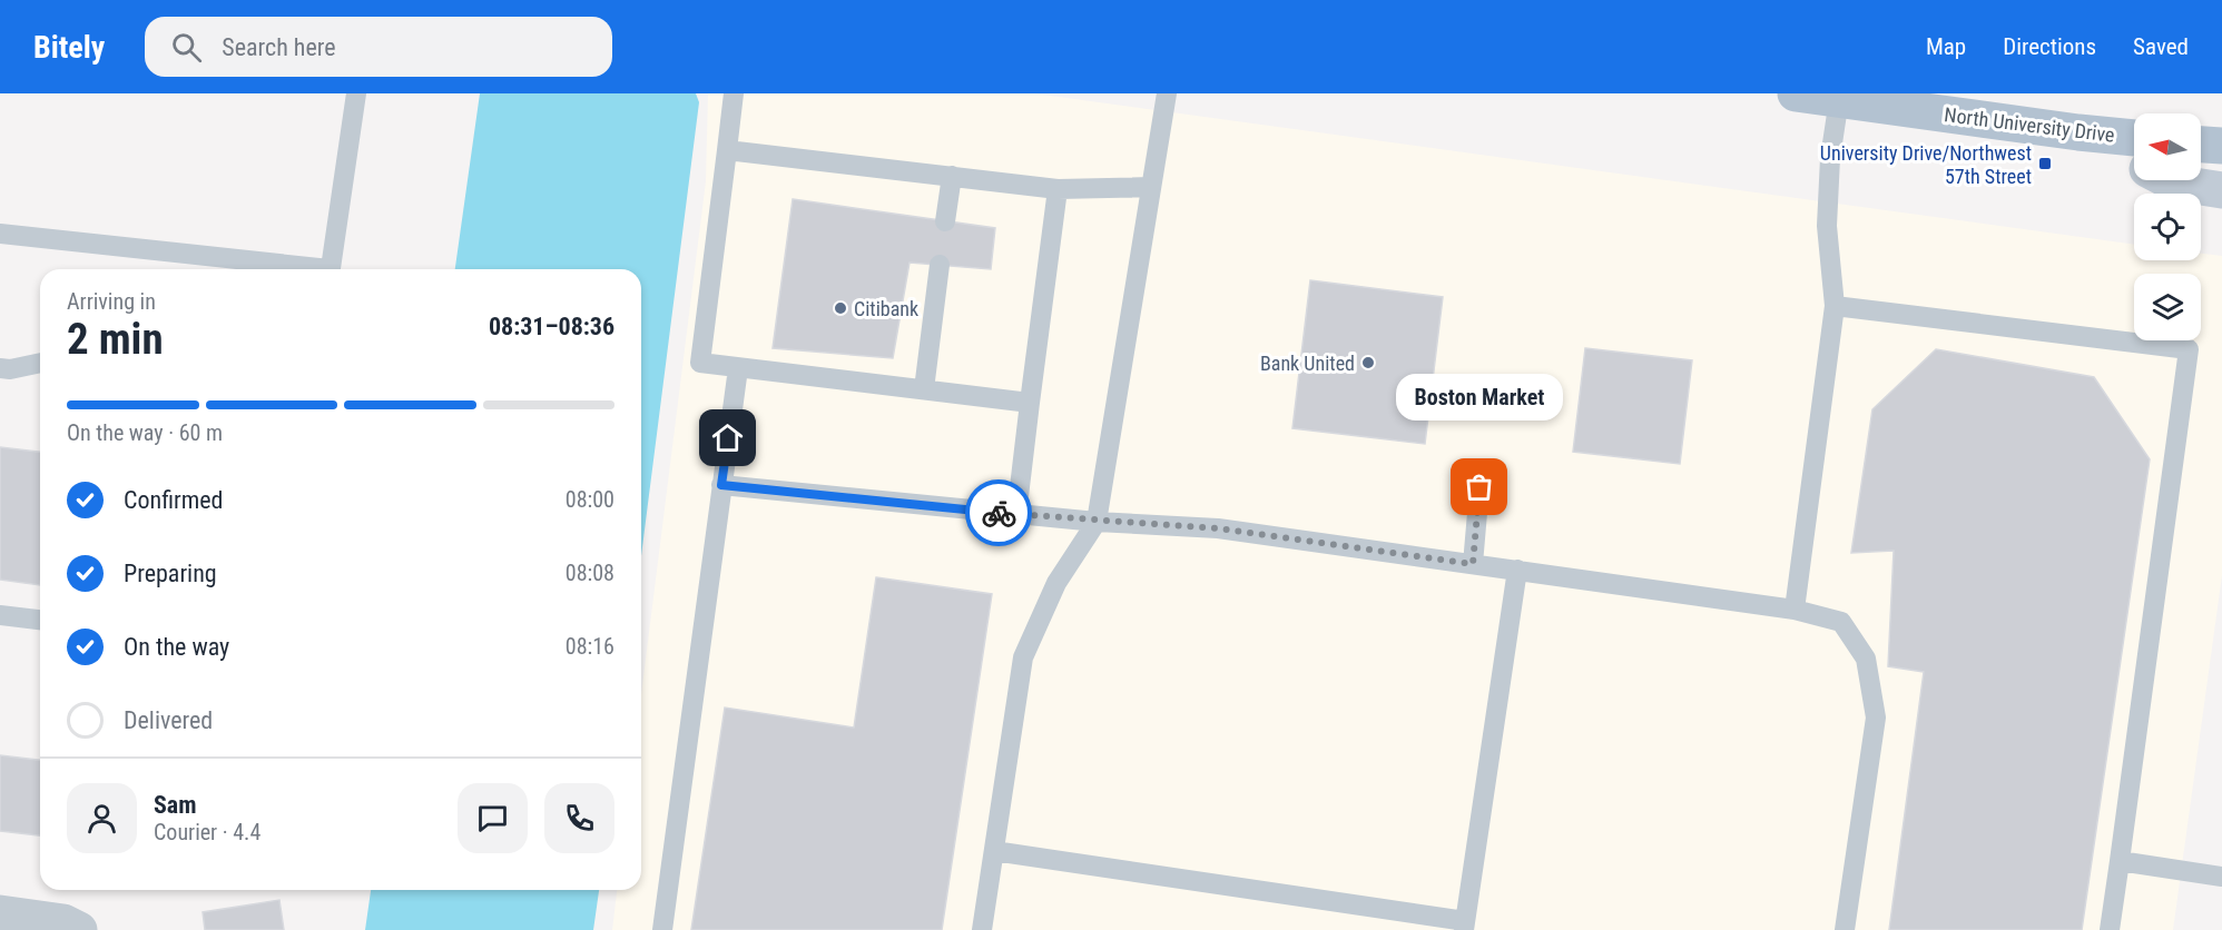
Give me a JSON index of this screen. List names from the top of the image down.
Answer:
{
  "streets": {
    "main road": ["North University Drive"]
  },
  "places": {
    "transit": ["University Drive/Northwest 57th Street"],
    "other": ["Citibank", "Bank United", "Boston Market"]
  },
  "north": "left",
  "page": {
    "header": "Bitely",
    "search": "Search here",
    "nav": ["Map", "Directions", "Saved"],
    "heading": ["2 min", "Arriving in", "08:31–08:36"],
    "panel": ["Sam", "Courier · 4.4"],
    "bubble": "Boston Market",
    "bar": "On the way · 60 m",
    "list": [
      ["Confirmed", "08:00"],
      ["Preparing", "08:08"],
      ["On the way", "08:16"],
      "Delivered"
    ]
  }
}
